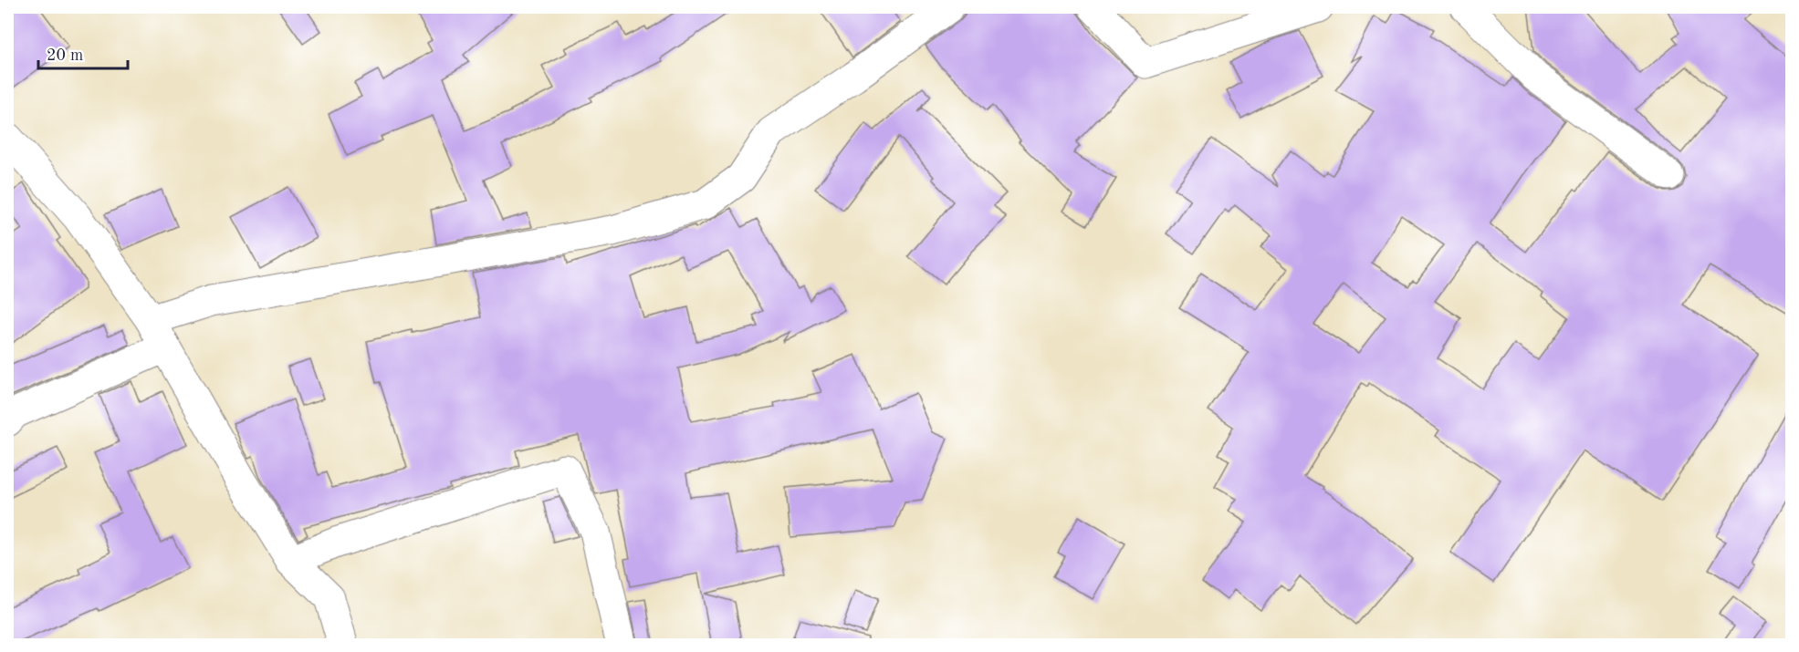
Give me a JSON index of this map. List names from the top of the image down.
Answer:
{
  "scale_bar": "20 m"
}
